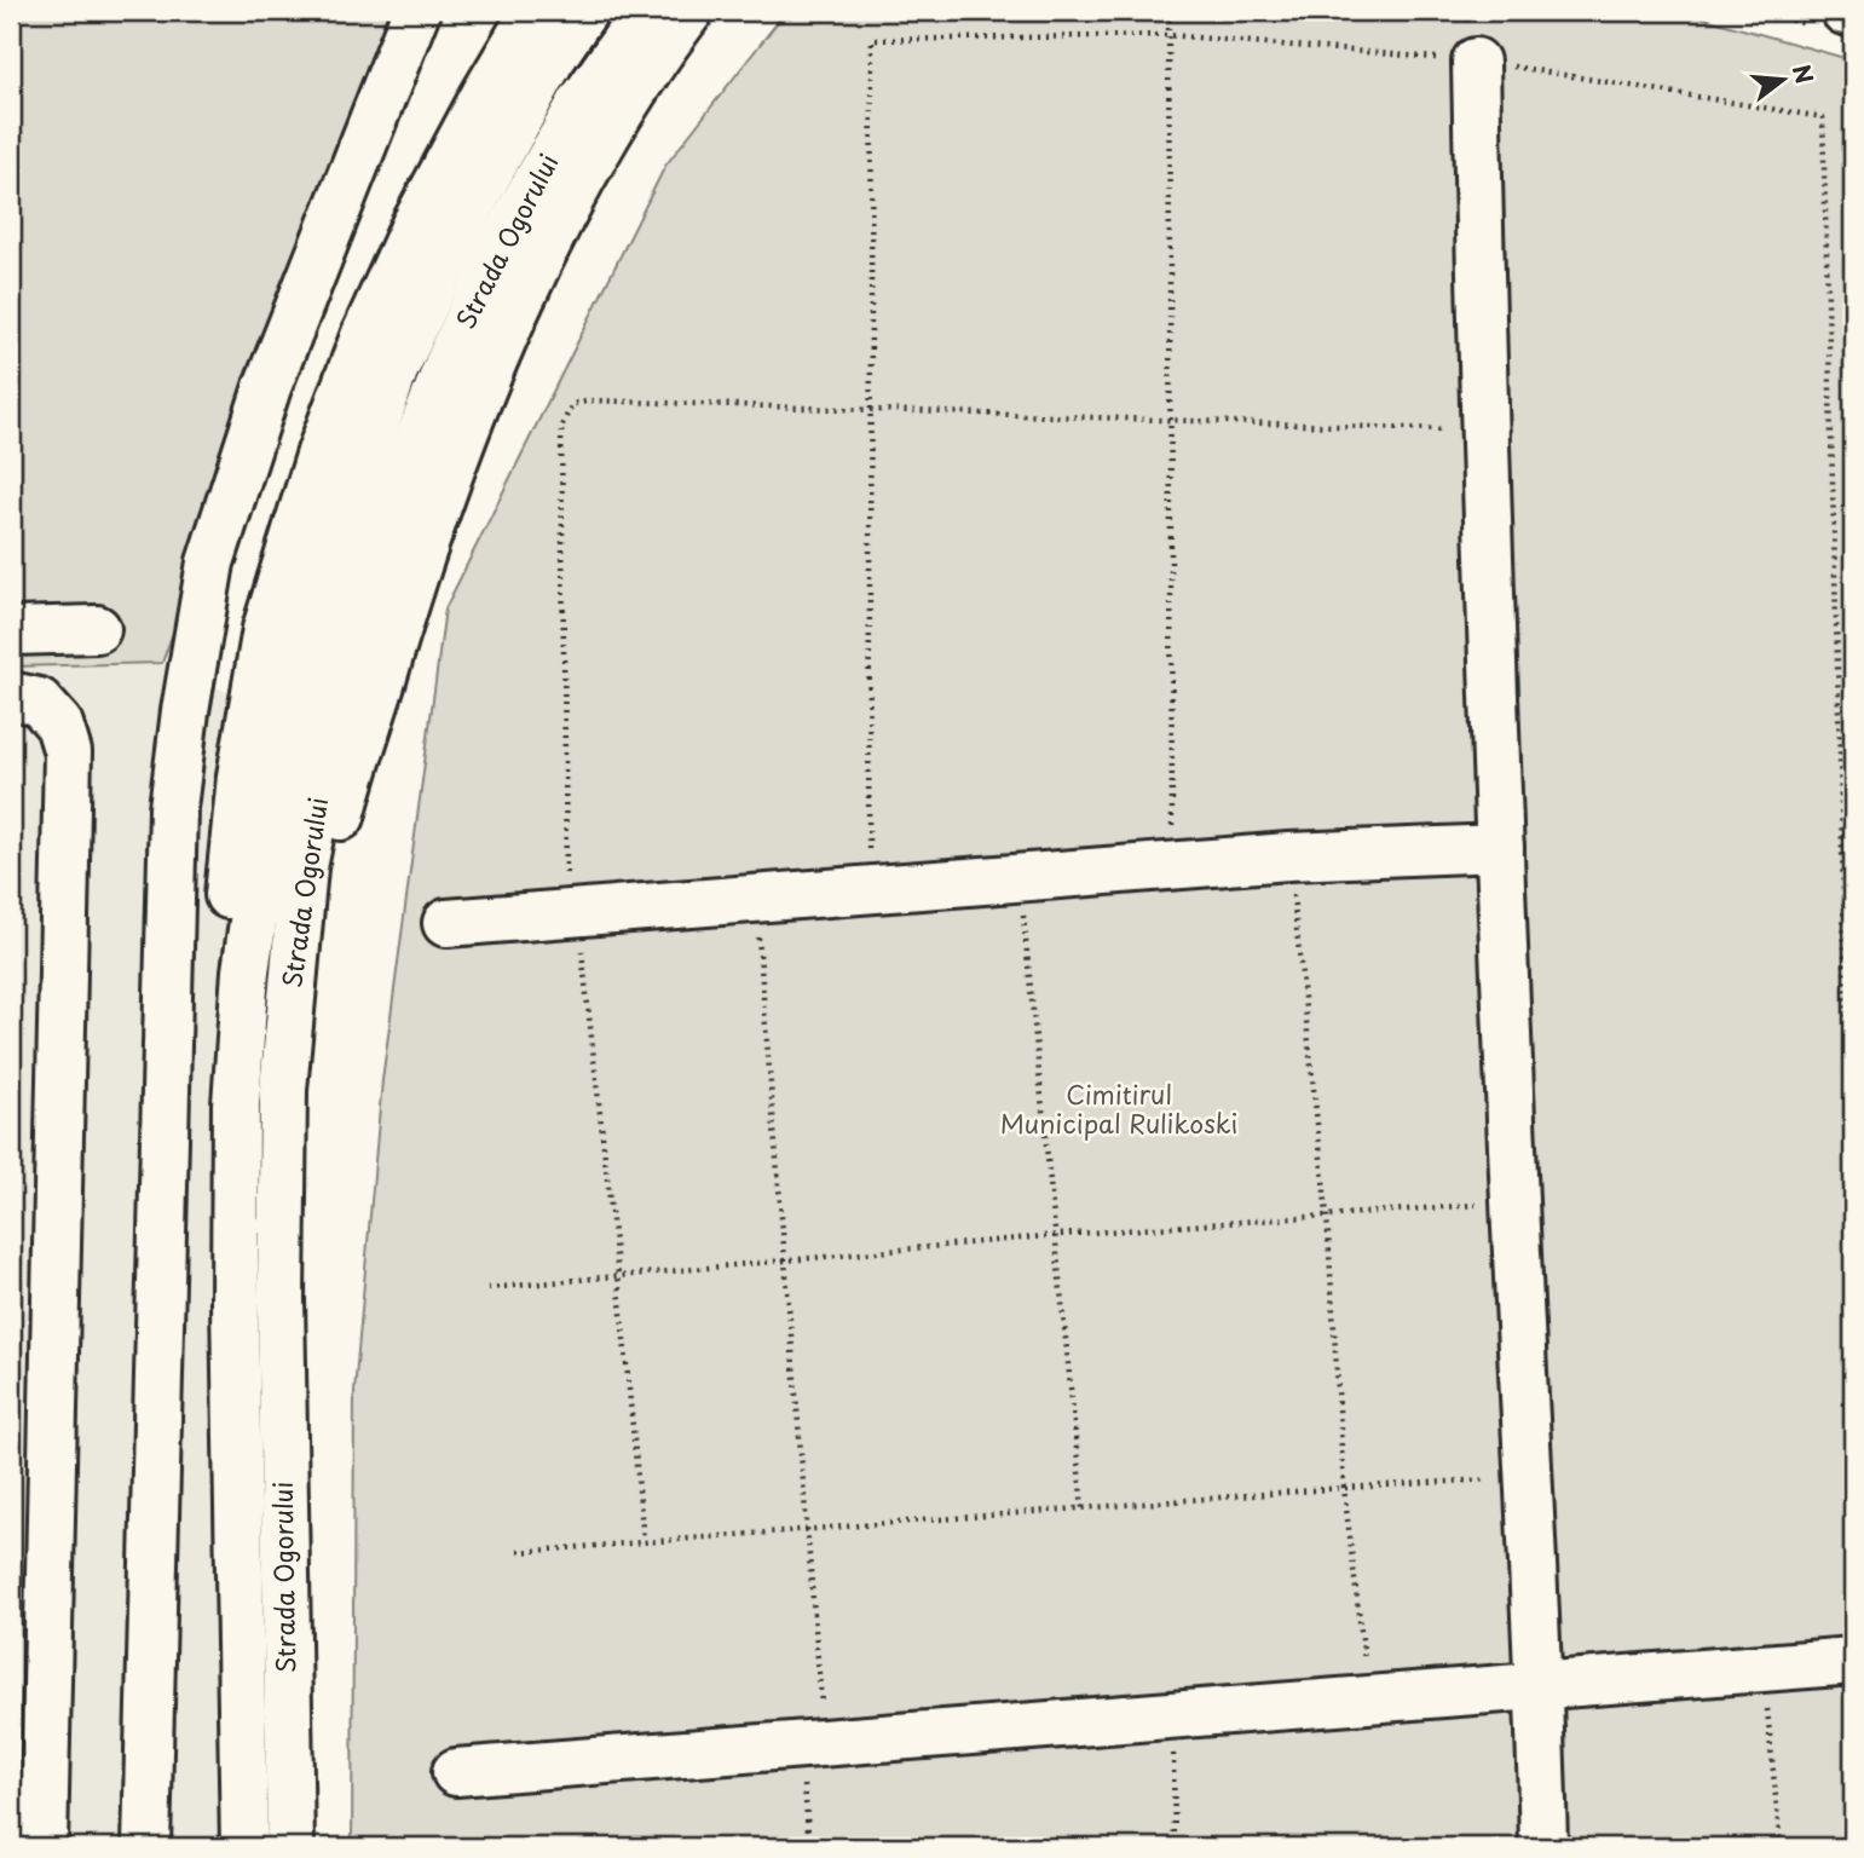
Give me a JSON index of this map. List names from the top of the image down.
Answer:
{
  "streets": {
    "main road": ["Strada Ogorului"]
  },
  "parks": ["Cimitirul Municipal Rulikoski"],
  "north": "right"
}
